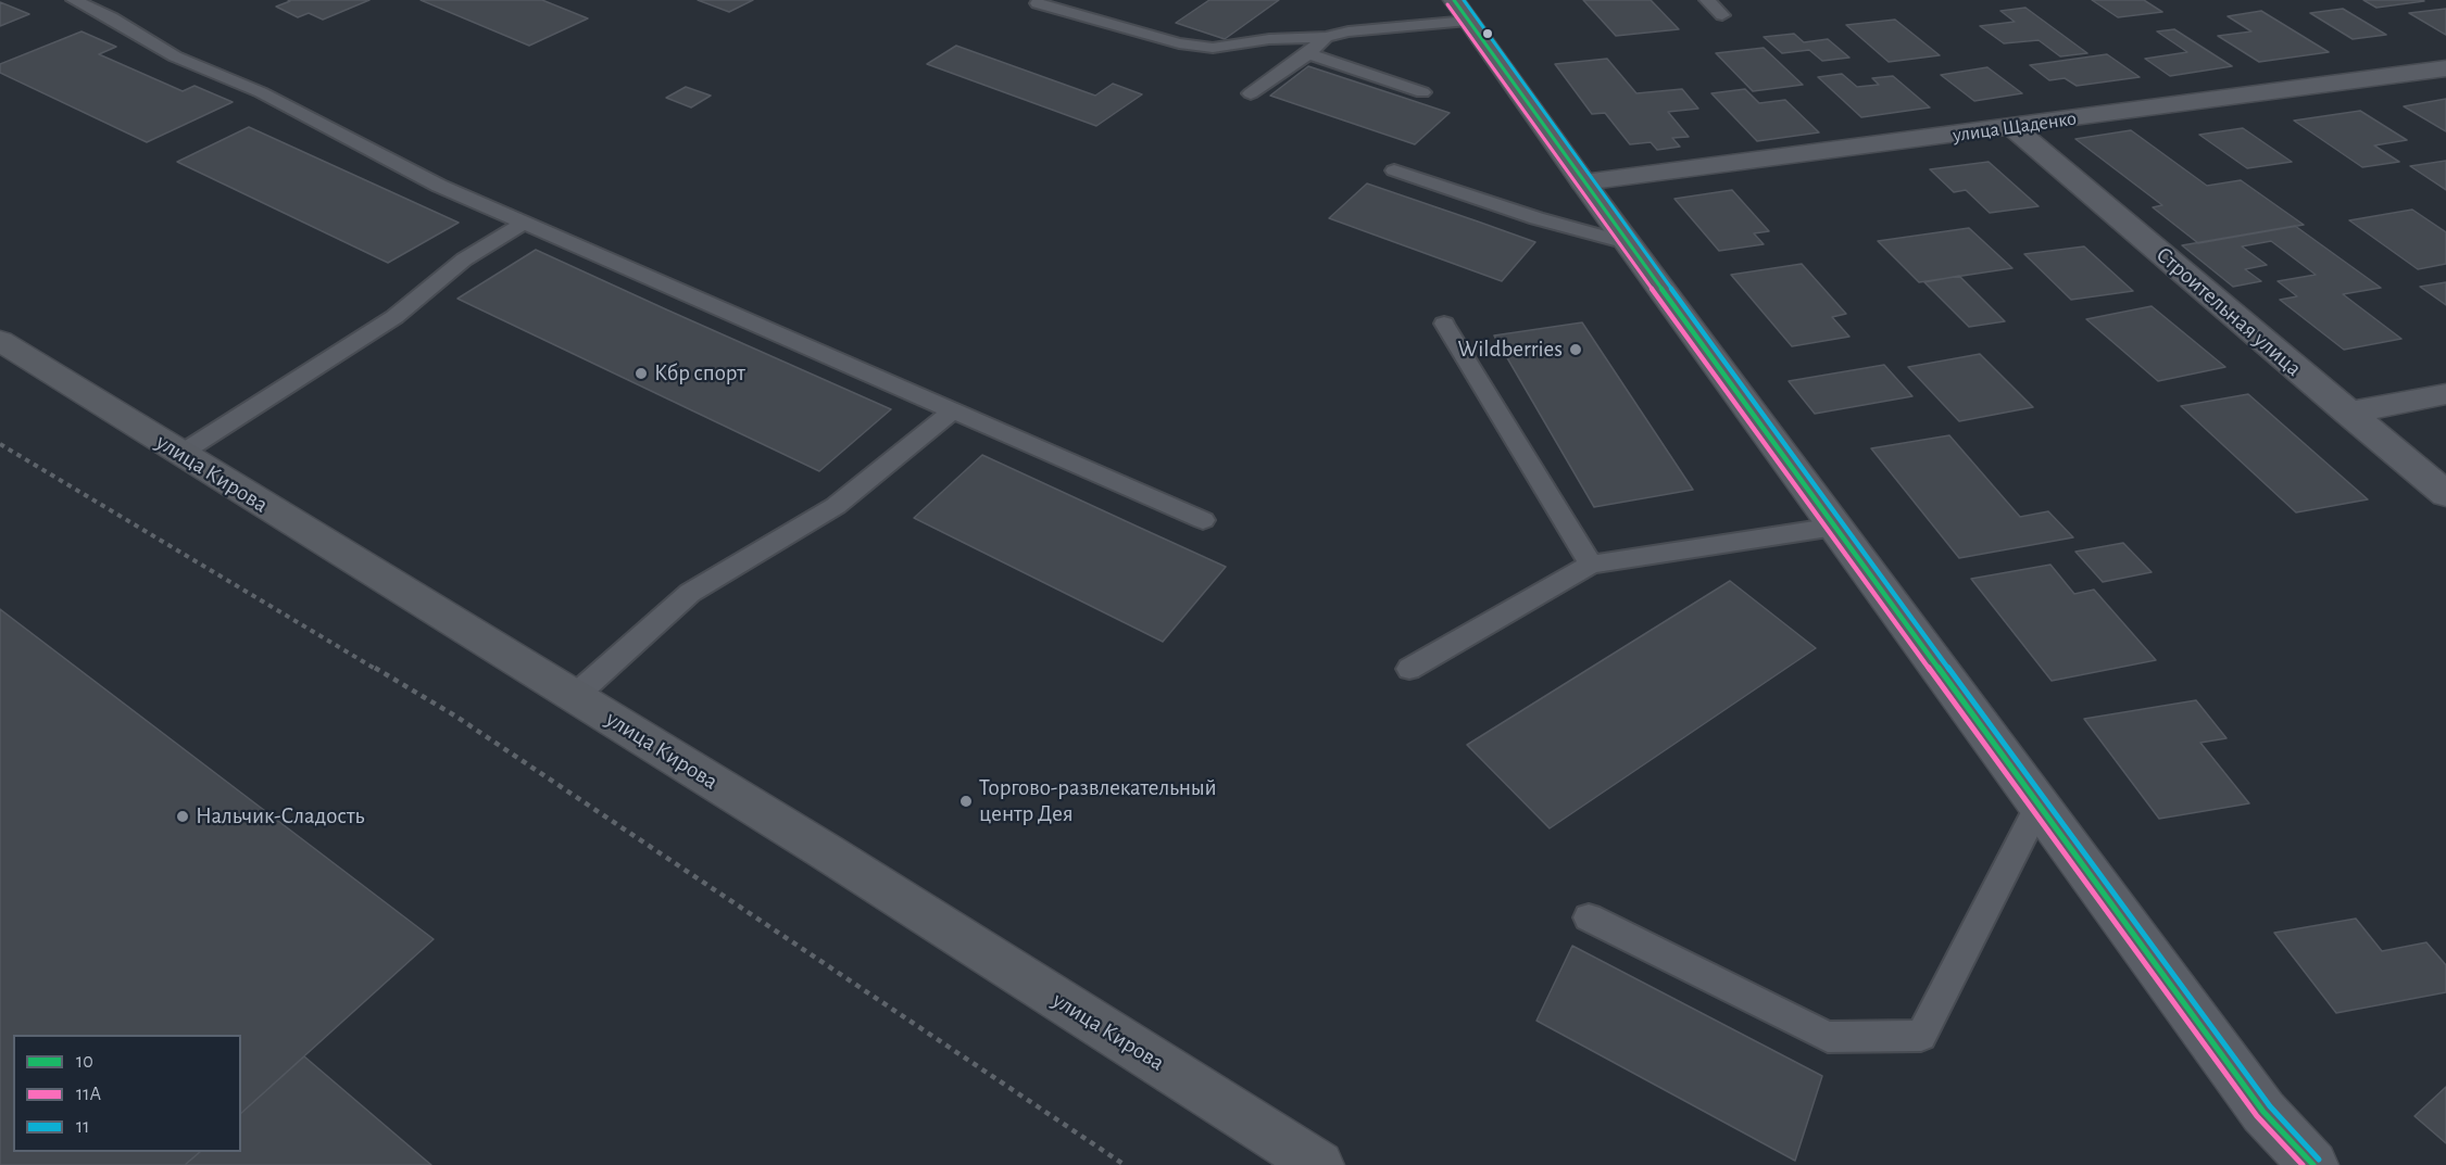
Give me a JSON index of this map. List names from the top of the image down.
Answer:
{
  "streets": {
    "main road": ["улица Кирова"],
    "street": ["улица Щаденко", "Строительная улица"]
  },
  "crossings": [
    ["улица Щаденко", "Строительная улица"]
  ],
  "places": [
    "Wildberries",
    "Кбр спорт",
    "Торгово-развлекательный центр Дея",
    "Нальчик-Сладость"
  ],
  "lines": ["transit line 10", "transit line 11", "transit line 11А"],
  "legend": ["10", "11А", "11"]
}
